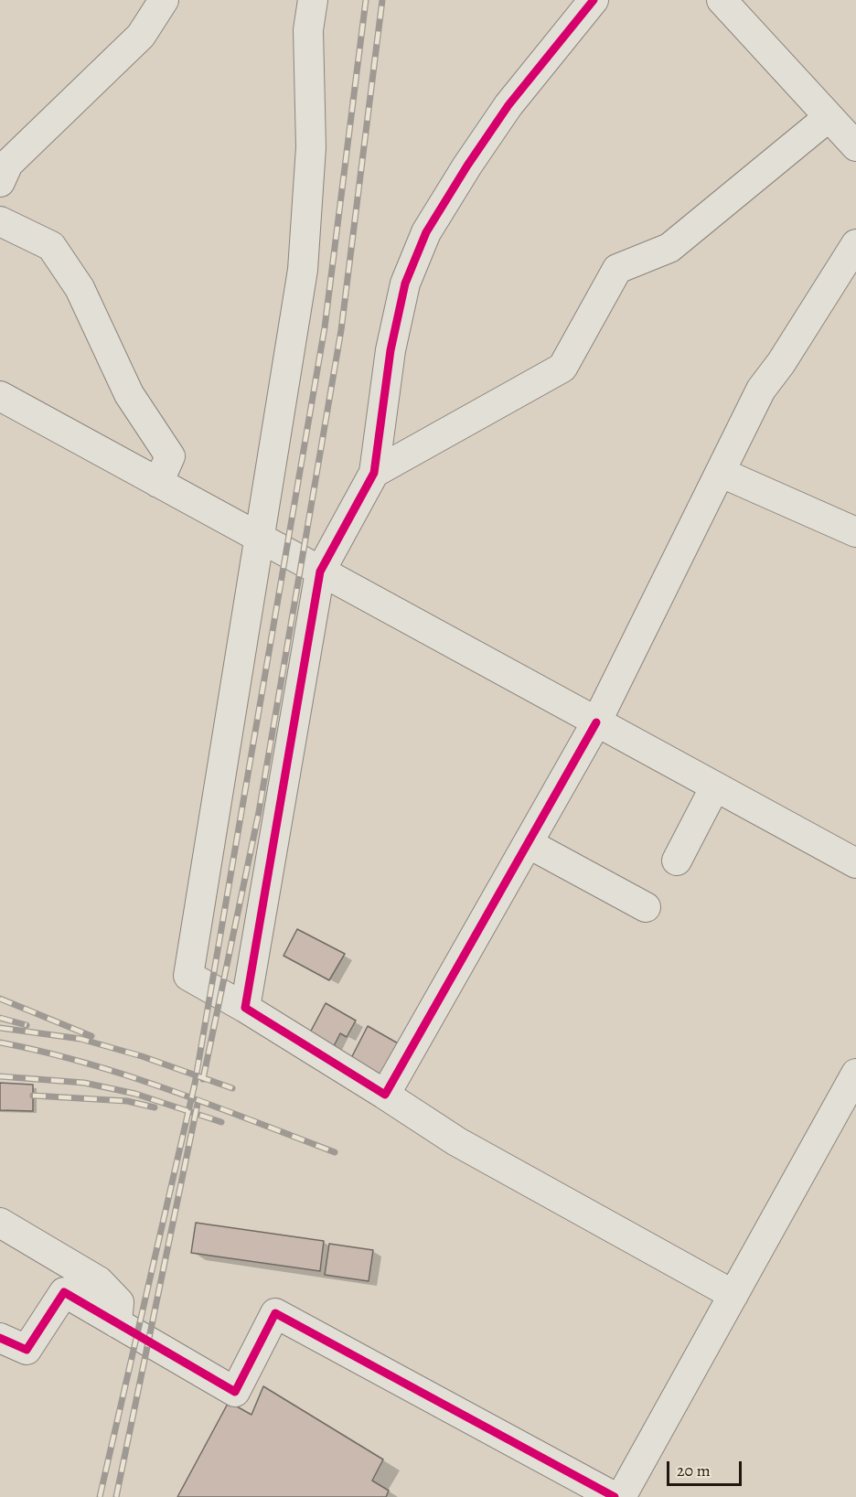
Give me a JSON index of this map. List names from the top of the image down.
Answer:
{
  "scale_bar": "20 m"
}
